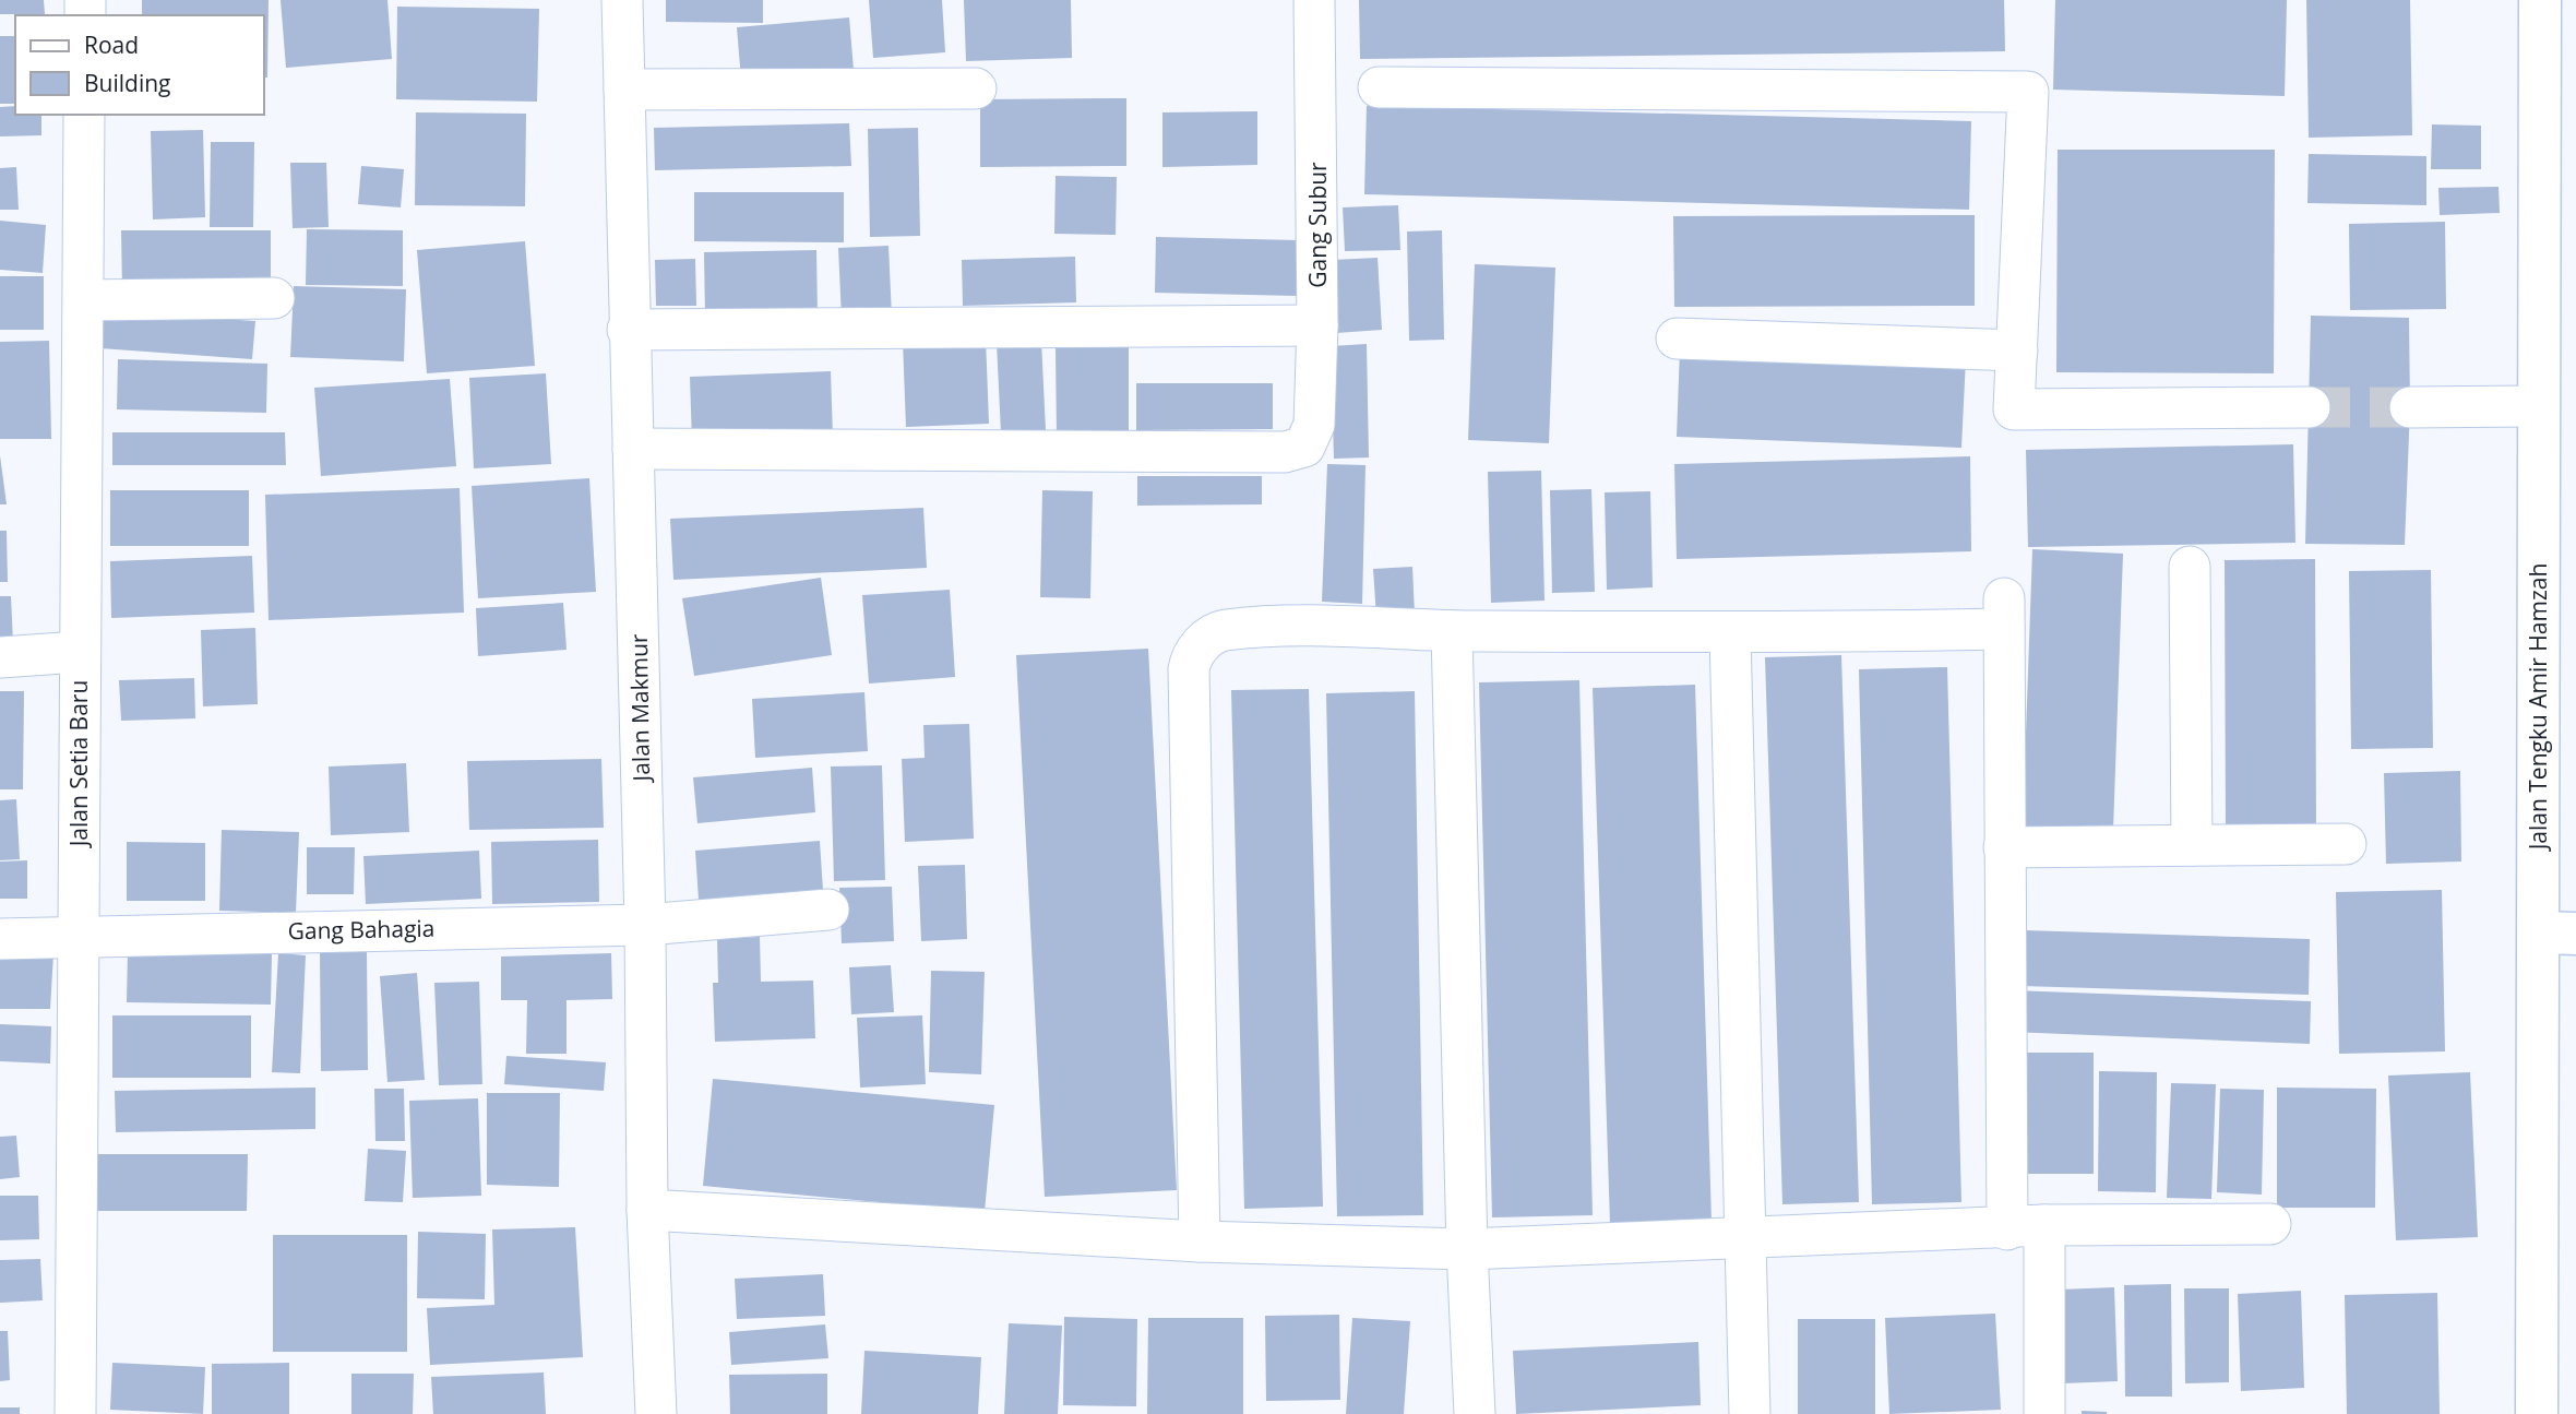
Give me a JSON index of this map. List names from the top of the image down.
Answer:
{
  "streets": {
    "main road": ["Jalan Tengku Amir Hamzah"],
    "street": [
      "Gang Subur",
      "Jalan Makmur",
      "Jalan Setia Baru",
      "Gang Bahagia"
    ]
  },
  "crossings": [
    ["Gang Subur", "Jalan Makmur"],
    ["Jalan Makmur", "Gang Bahagia"],
    ["Jalan Setia Baru", "Gang Bahagia"]
  ],
  "legend": ["Road", "Building"]
}
